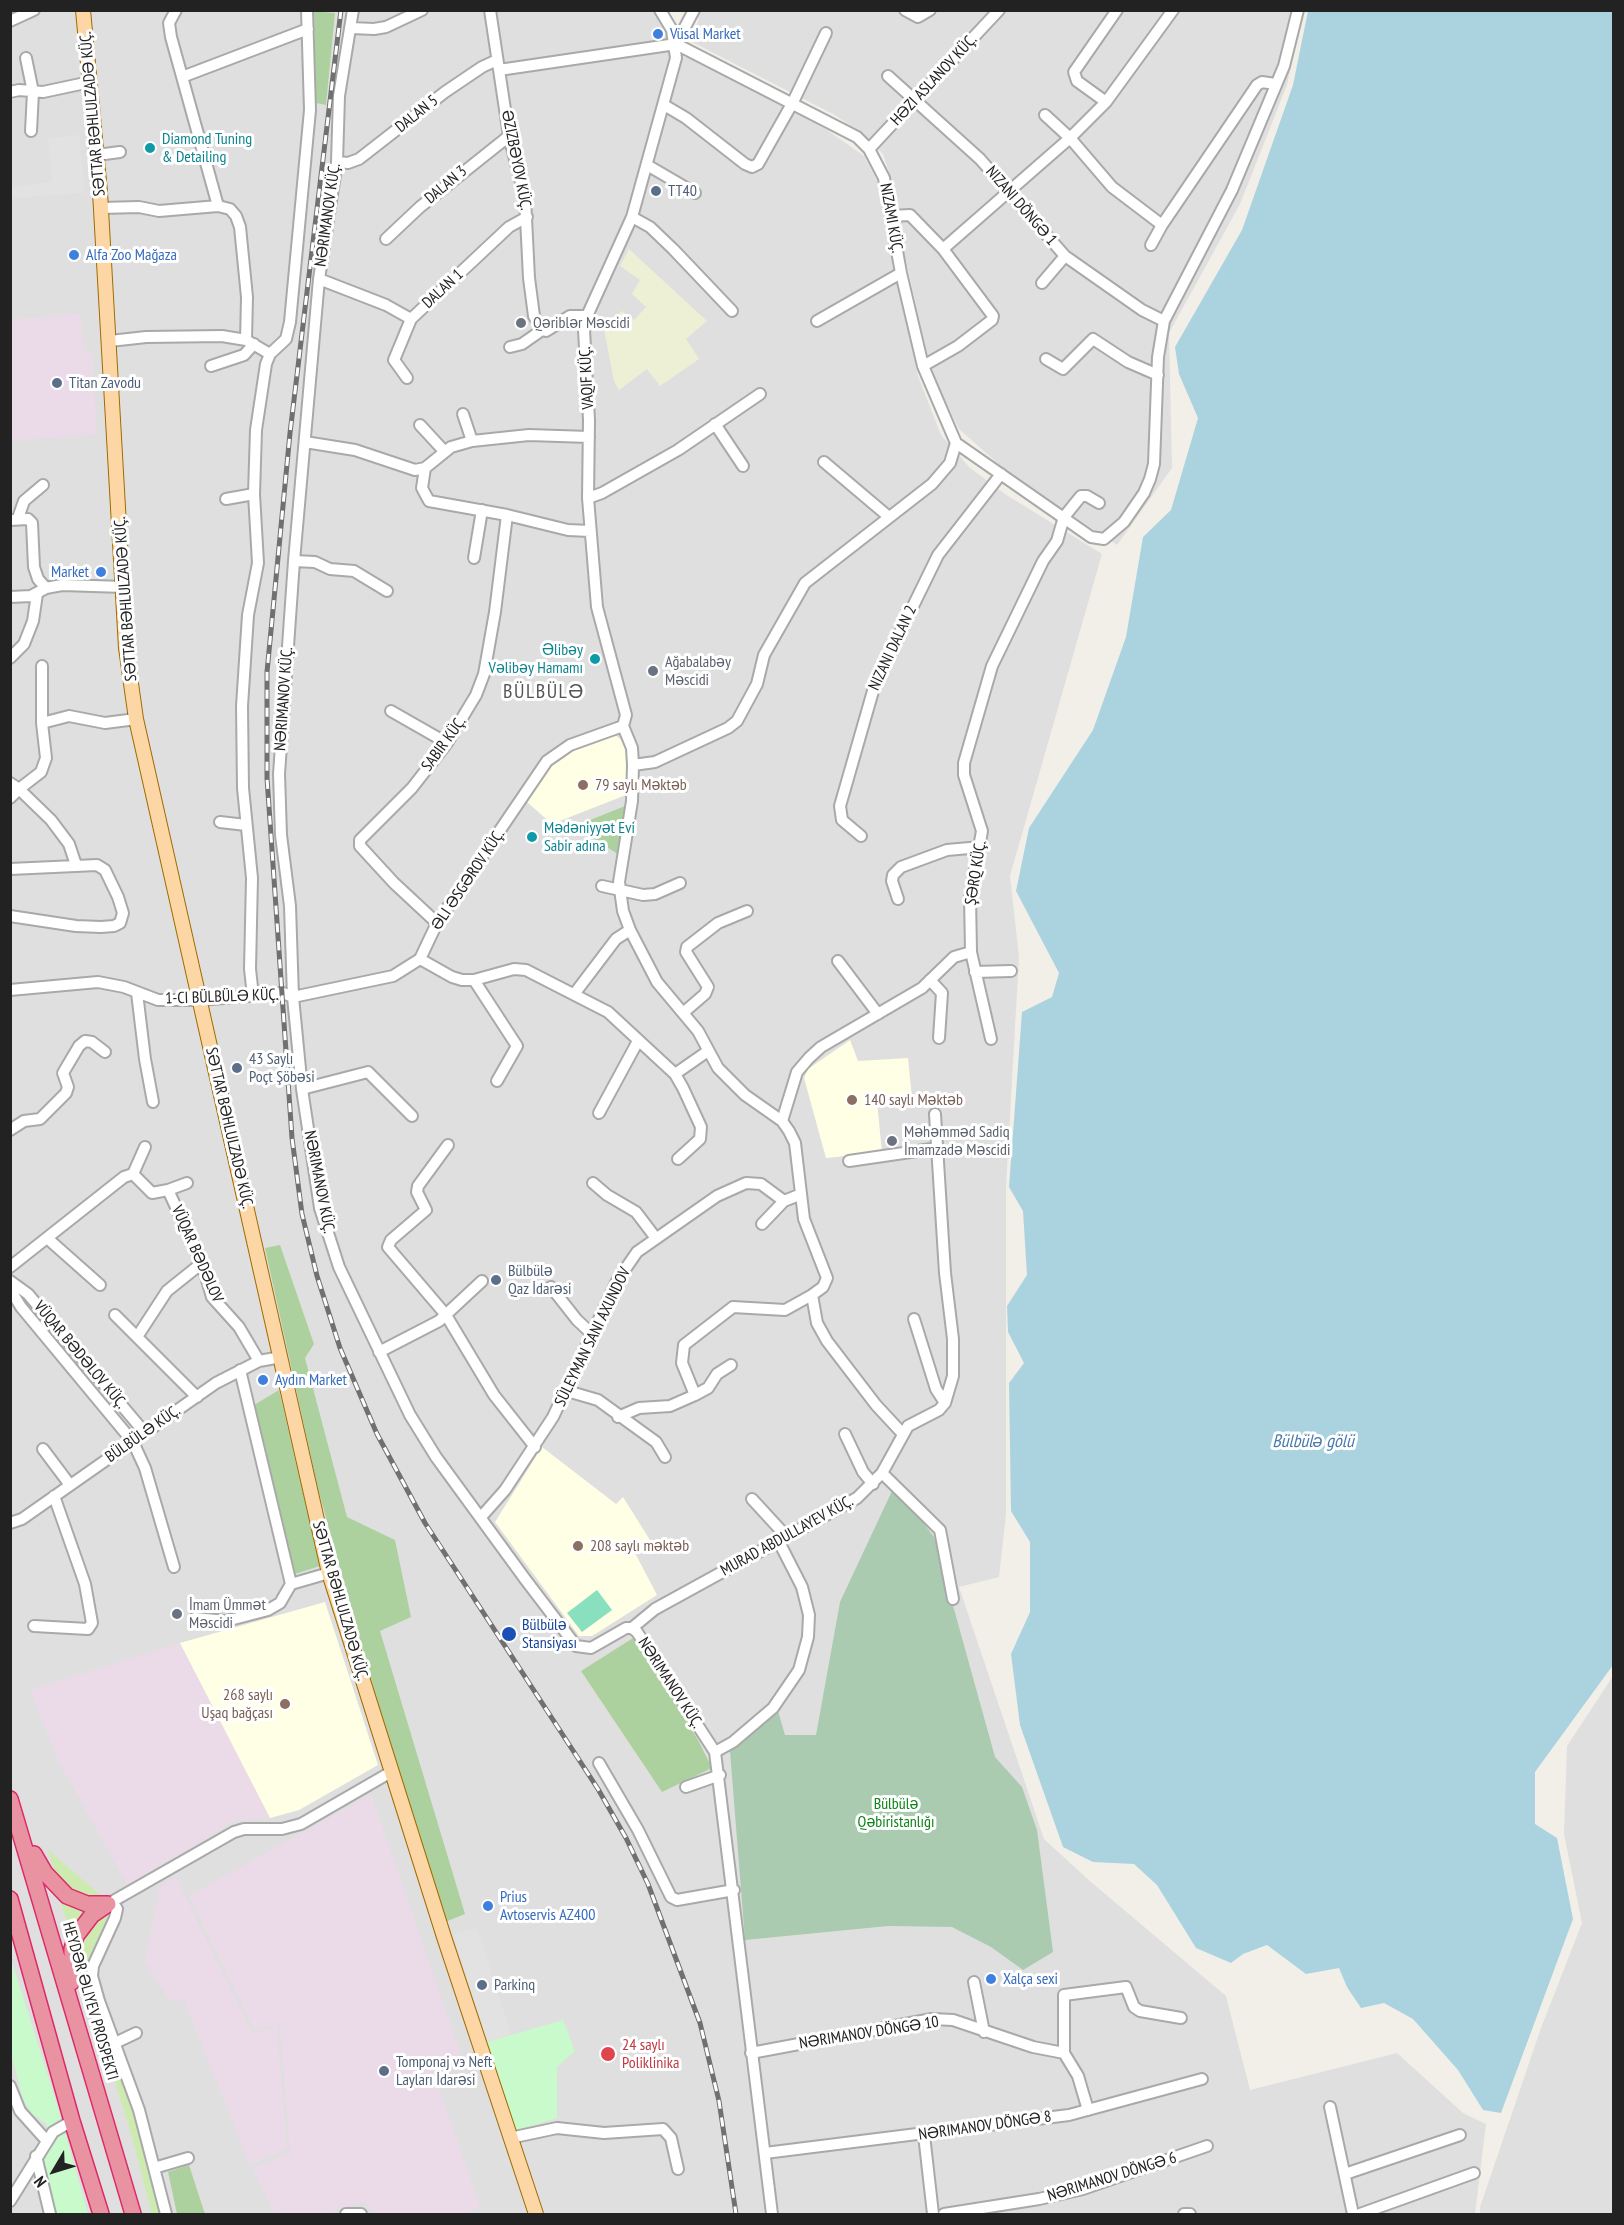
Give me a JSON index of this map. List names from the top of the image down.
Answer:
{
  "streets": {
    "highway": ["HEYDƏR ƏLIYEV PROSPEKTI"],
    "main road": ["SƏTTAR BƏHLULZADƏ KÜÇ."],
    "street": [
      "HƏZI ASLANOV KÜÇ.",
      "DALAN 5",
      "ƏZIZBƏYOV KÜÇ.",
      "DALAN 3",
      "NIZANI DÖNGƏ 1",
      "NƏRIMANOV KÜÇ.",
      "NIZAMI KÜÇ.",
      "DALAN 1",
      "VAQIF KÜÇ.",
      "NIZANI DALAN 2",
      "SABIR KÜÇ.",
      "ŞƏRQ KÜÇ.",
      "ƏLI ƏSGƏROV KÜÇ.",
      "1-CI BÜLBÜLƏ KÜÇ.",
      "VÜQAR BƏDƏLOV",
      "SÜLEYMAN SANI AXUNDOV",
      "VÜQAR BƏDƏLOV KÜÇ.",
      "BÜLBÜLƏ KÜÇ.",
      "MURAD ABDULLAYEV KÜÇ.",
      "NƏRIMANOV DÖNGƏ 10",
      "NƏRIMANOV DÖNGƏ 8",
      "NƏRIMANOV DÖNGƏ 6"
    ]
  },
  "crossings": [
    ["HƏZI ASLANOV KÜÇ.", "NIZANI DÖNGƏ 1"],
    ["HƏZI ASLANOV KÜÇ.", "NIZAMI KÜÇ."],
    ["SƏTTAR BƏHLULZADƏ KÜÇ.", "1-CI BÜLBÜLƏ KÜÇ."],
    ["SƏTTAR BƏHLULZADƏ KÜÇ.", "BÜLBÜLƏ KÜÇ."],
    ["DALAN 5", "ƏZIZBƏYOV KÜÇ."],
    ["DALAN 5", "NƏRIMANOV KÜÇ."],
    ["ƏZIZBƏYOV KÜÇ.", "DALAN 3"],
    ["ƏZIZBƏYOV KÜÇ.", "DALAN 1"],
    ["NƏRIMANOV KÜÇ.", "1-CI BÜLBÜLƏ KÜÇ."],
    ["NƏRIMANOV KÜÇ.", "SÜLEYMAN SANI AXUNDOV"],
    ["NƏRIMANOV KÜÇ.", "MURAD ABDULLAYEV KÜÇ."],
    ["NƏRIMANOV KÜÇ.", "NƏRIMANOV DÖNGƏ 10"],
    ["NƏRIMANOV KÜÇ.", "NƏRIMANOV DÖNGƏ 8"],
    ["NIZAMI KÜÇ.", "VAQIF KÜÇ."],
    ["VAQIF KÜÇ.", "ƏLI ƏSGƏROV KÜÇ."],
    ["SABIR KÜÇ.", "ƏLI ƏSGƏROV KÜÇ."],
    ["VÜQAR BƏDƏLOV", "BÜLBÜLƏ KÜÇ."],
    ["VÜQAR BƏDƏLOV KÜÇ.", "BÜLBÜLƏ KÜÇ."]
  ],
  "districts": ["BÜLBÜLƏ"],
  "water": ["Bülbülə gölü"],
  "parks": ["Bülbülə Qəbiristanlığı"],
  "places": [
    "Vüsal Market",
    "Diamond Tuning & Detailing",
    "TT40",
    "Alfa Zoo Mağaza",
    "Qəriblər Məscidi",
    "Titan Zavodu",
    "Market",
    "Əlibəy Vəlibəy Hamamı",
    "Ağabalabəy Məscidi",
    "79 saylı Məktəb",
    "Mədəniyyət Evi Sabir adına",
    "43 Saylı Poçt Şöbəsi",
    "140 saylı Məktəb",
    "Məhəmməd Sadiq İmamzadə Məscidi",
    "Bülbülə Qaz İdarəsi",
    "Aydın Market",
    "208 saylı məktəb",
    "İmam Ümmət Məscidi",
    "Bülbülə Stansiyası",
    "268 saylı Uşaq bağçası",
    "Prius Avtoservis AZ400",
    "Xalça sexi",
    "Parkinq",
    "24 saylı Poliklinika",
    "Tomponaj vэ Neft Layları İdarəsi"
  ],
  "north": "bottom left"
}
